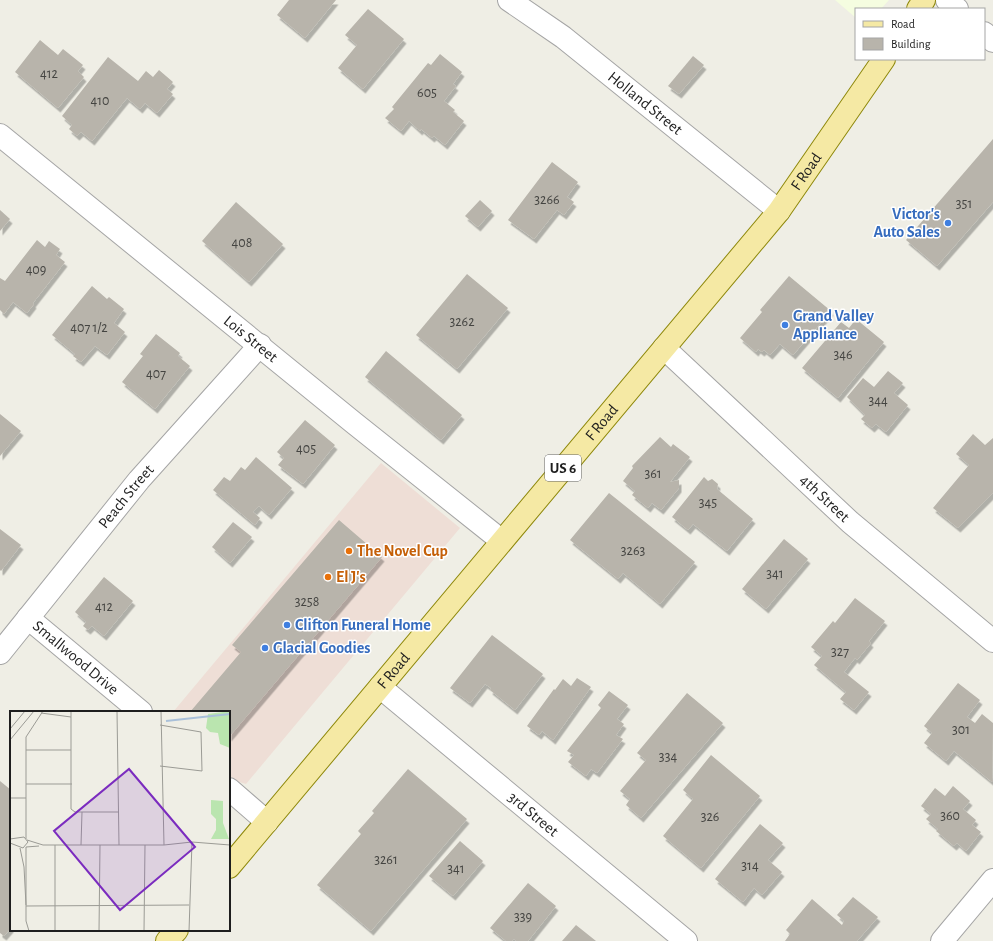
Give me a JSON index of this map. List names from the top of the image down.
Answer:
{
  "streets": {
    "main road": ["F Road", "US 6"],
    "street": [
      "Holland Street",
      "Lois Street",
      "Peach Street",
      "4th Street",
      "Smallwood Drive",
      "3rd Street"
    ]
  },
  "crossings": [
    ["Holland Street", "F Road"],
    ["F Road", "Lois Street"],
    ["F Road", "4th Street"],
    ["F Road", "3rd Street"],
    ["Lois Street", "Peach Street"],
    ["Peach Street", "Smallwood Drive"]
  ],
  "places": [
    "Victor's Auto Sales",
    "Grand Valley Appliance",
    "The Novel Cup",
    "El J's",
    "Clifton Funeral Home",
    "Glacial Goodies"
  ],
  "house_numbers": [
    "412",
    "605",
    "410",
    "3266",
    "351",
    "408",
    "409",
    "3262",
    "407 1/2",
    "346",
    "407",
    "344",
    "405",
    "361",
    "345",
    "3263",
    "341",
    "3258",
    "412",
    "327",
    "301",
    "334",
    "360",
    "326",
    "3261",
    "314",
    "341",
    "339"
  ],
  "legend": ["Road", "Building"]
}
